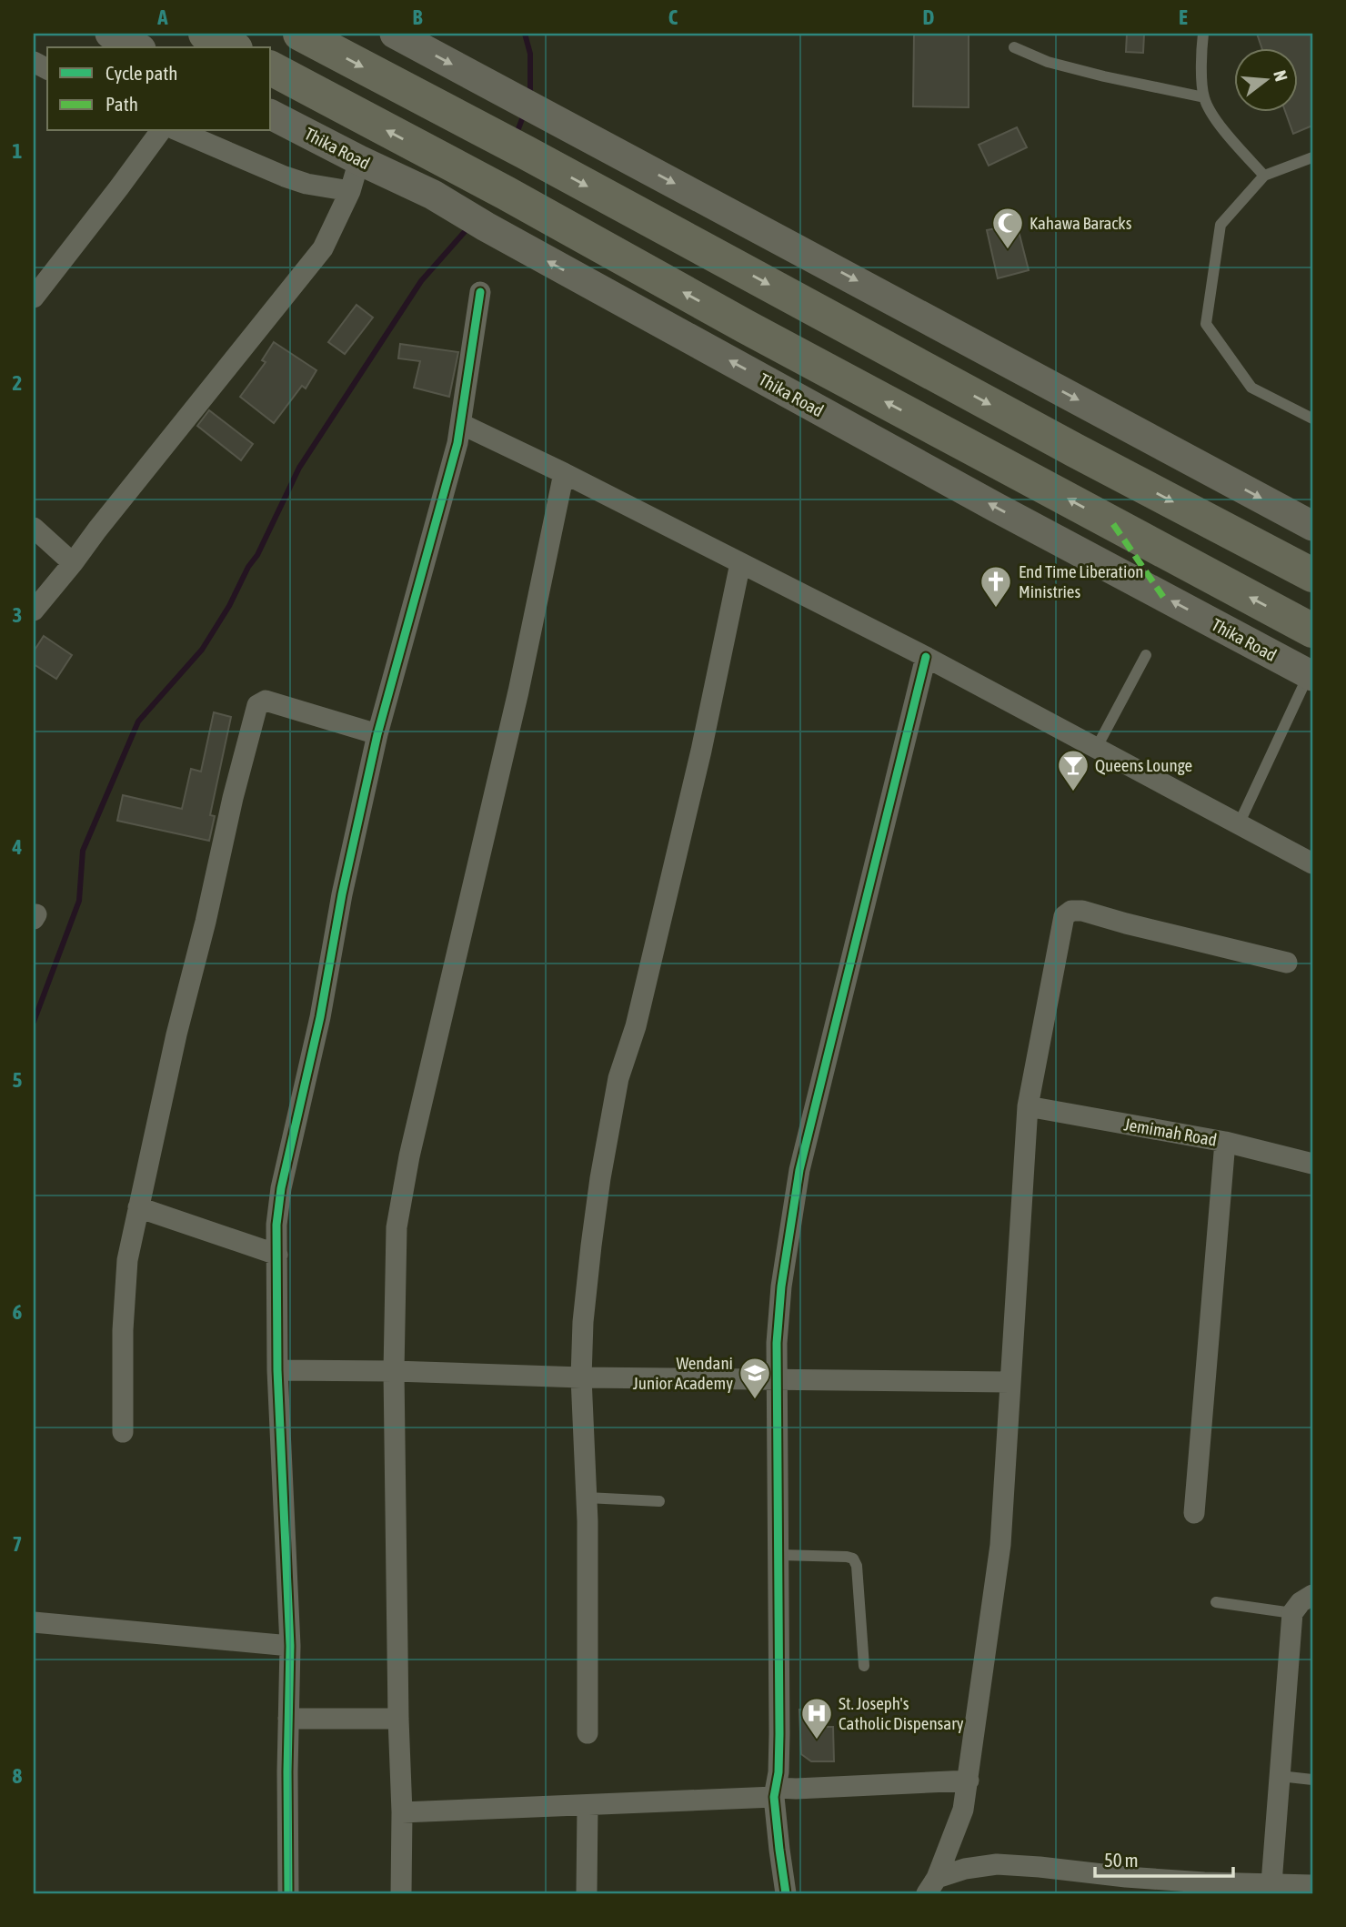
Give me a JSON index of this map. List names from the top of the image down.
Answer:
{
  "streets": {
    "main road": ["Thika Road"],
    "street": ["Jemimah Road"]
  },
  "places": {
    "mosque": ["Kahawa Baracks"],
    "church": ["End Time Liberation Ministries"],
    "bar": ["Queens Lounge"],
    "school or university": ["Wendani Junior Academy"],
    "hospital": ["St. Joseph's Catholic Dispensary"]
  },
  "legend": ["Cycle path", "Path"],
  "scale_bar": "50 m",
  "north": "right",
  "grid": {
    "columns": [
      "A",
      "B",
      "C",
      "D",
      "E"
    ],
    "rows": [
      "1",
      "2",
      "3",
      "4",
      "5",
      "6",
      "7",
      "8"
    ]
  }
}
